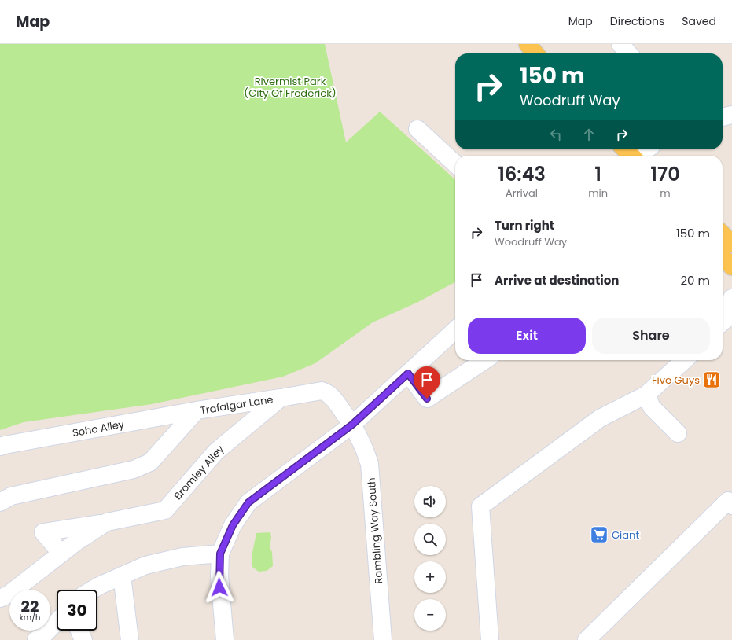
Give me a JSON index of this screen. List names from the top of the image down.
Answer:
{
  "streets": {
    "street": [
      "Trafalgar Lane",
      "Soho Alley",
      "Bromley Alley",
      "Rambling Way South"
    ]
  },
  "crossings": [
    ["Trafalgar Lane", "Soho Alley"],
    ["Trafalgar Lane", "Bromley Alley"],
    ["Trafalgar Lane", "Rambling Way South"]
  ],
  "parks": ["Rivermist Park (City Of Frederick)"],
  "places": {
    "restaurant": ["Five Guys"],
    "supermarket": ["Giant"]
  },
  "page": {
    "header": "Map",
    "nav": ["Map", "Directions", "Saved"],
    "turn": ["150 m", "Woodruff Way"],
    "eta": [
      "16:43",
      "Arrival",
      "1",
      "min",
      "170",
      "m"
    ],
    "list": [
      {
        "name": "Turn right",
        "note": "Woodruff Way",
        "value": "150 m"
      },
      {
        "name": "Arrive at destination",
        "value": "20 m"
      }
    ],
    "buttons": ["Exit", "Share"],
    "map_buttons": ["+", "−"],
    "speed": "22 km/h",
    "limit": "30"
  }
}
